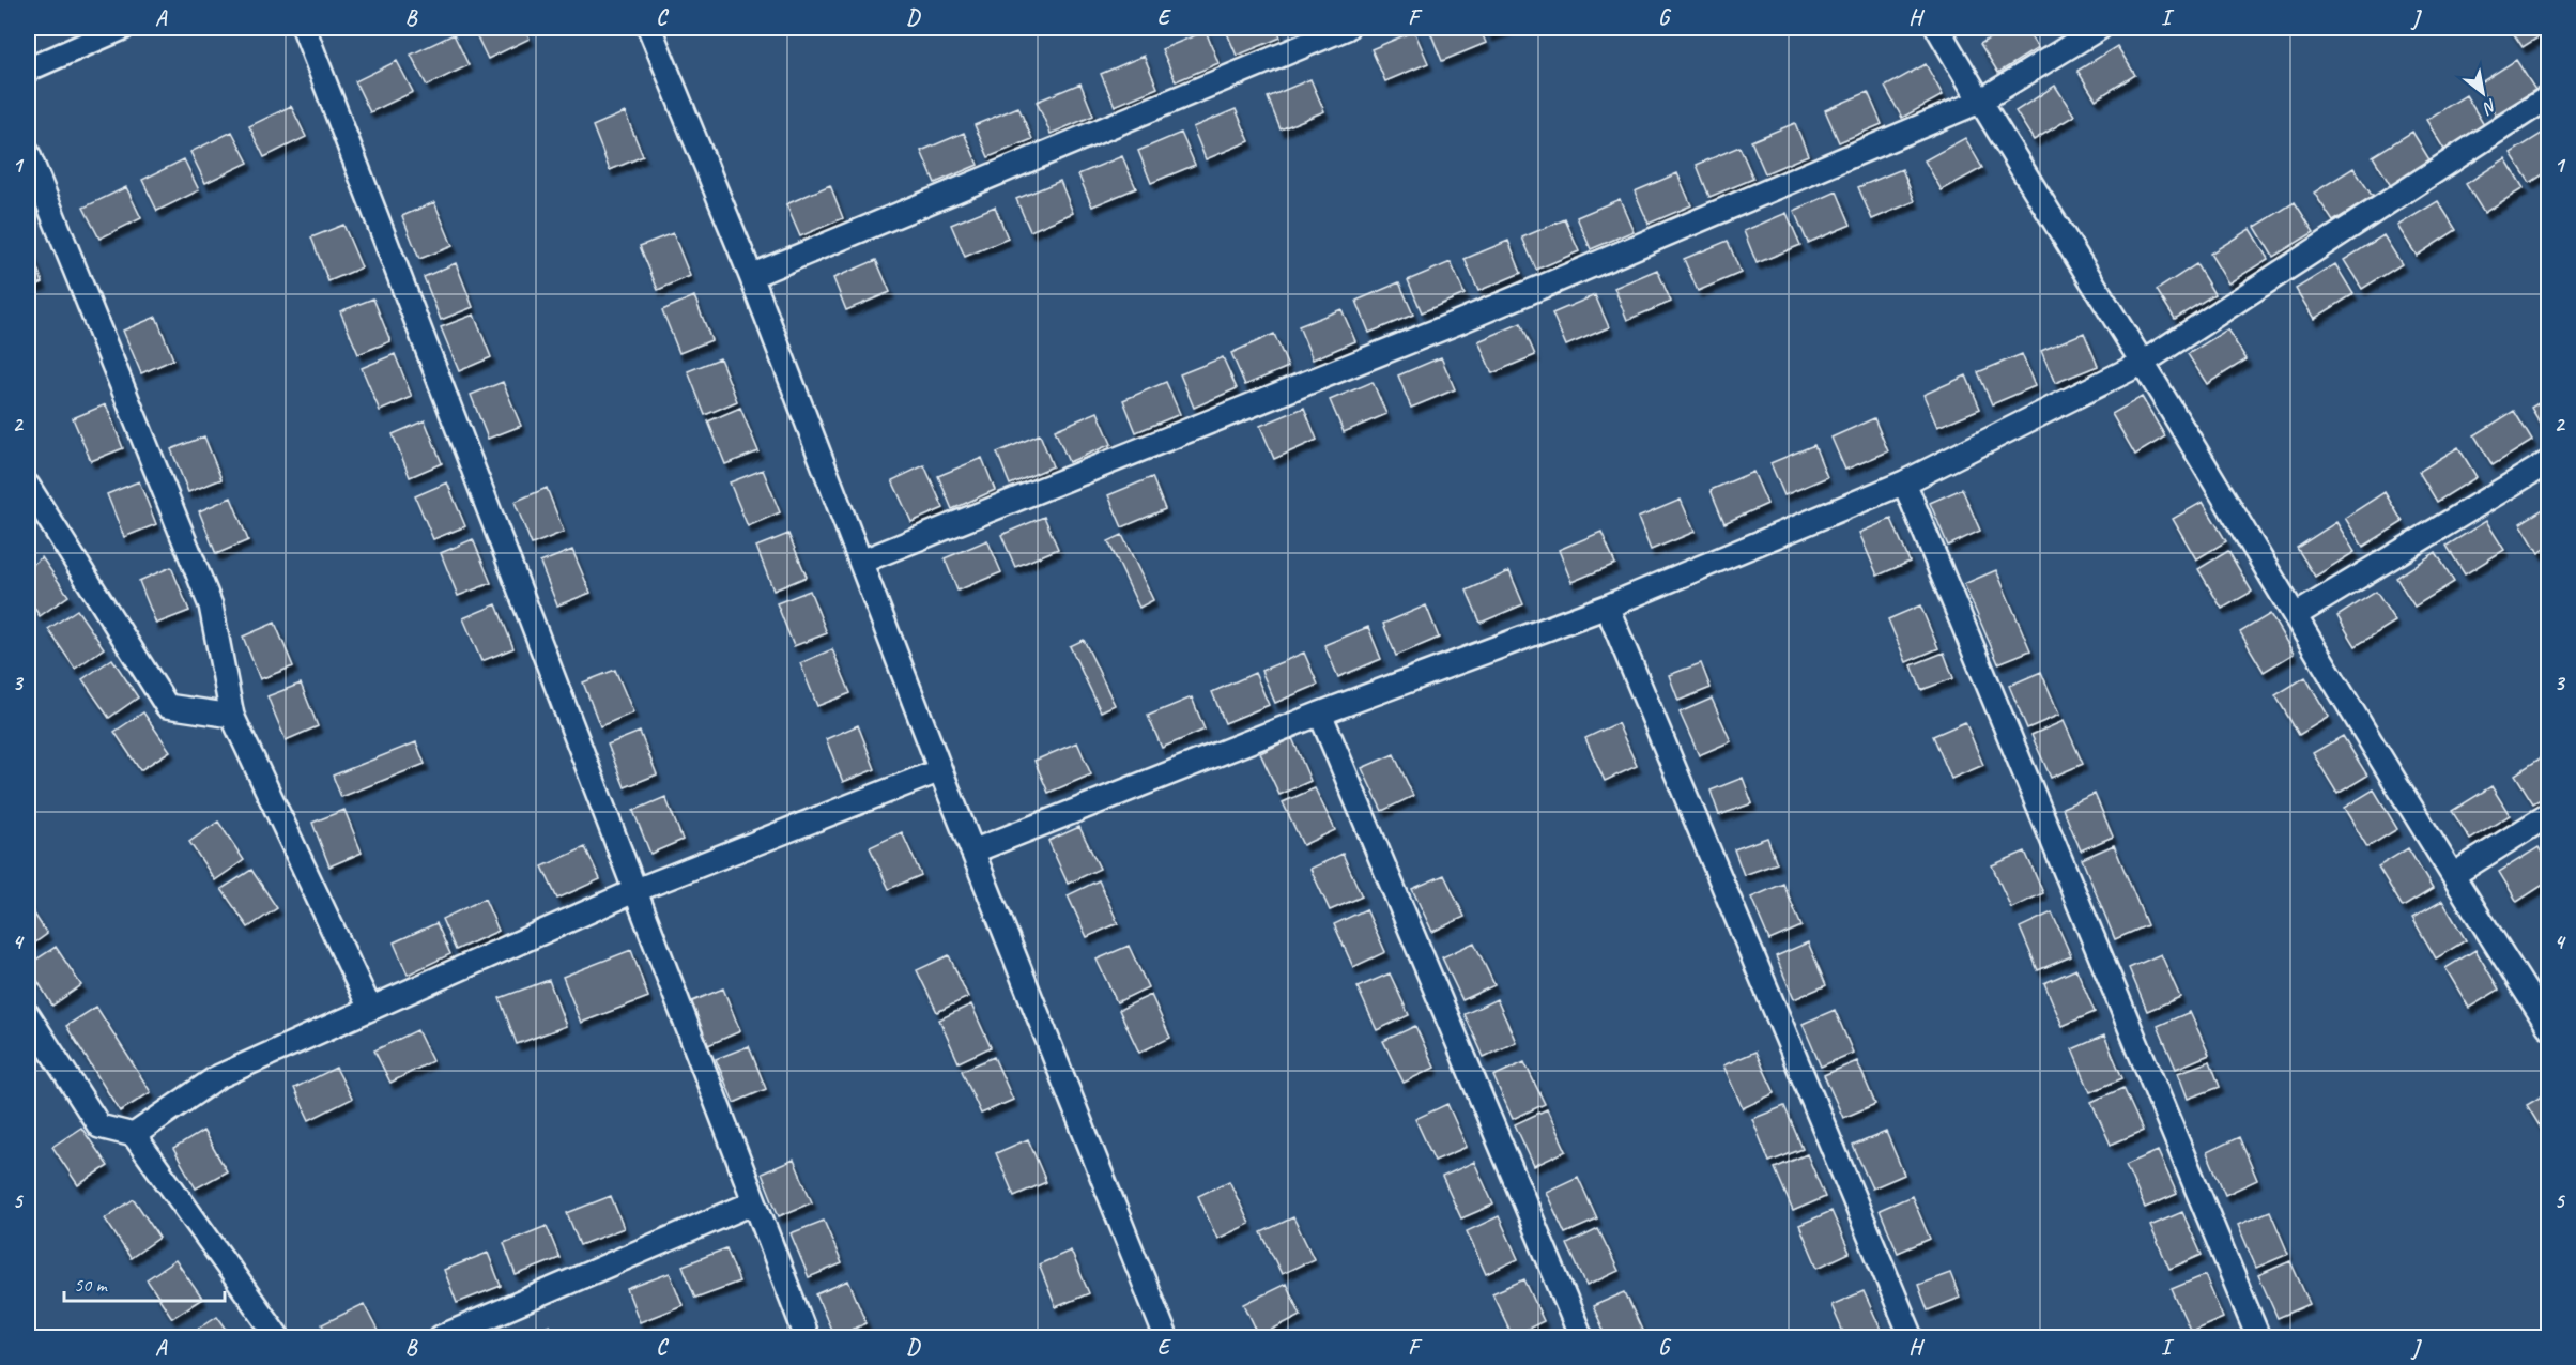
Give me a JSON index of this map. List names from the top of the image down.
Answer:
{
  "scale_bar": "50 m",
  "north": "bottom right",
  "grid": {
    "columns": [
      "A",
      "B",
      "C",
      "D",
      "E",
      "F",
      "G",
      "H",
      "I",
      "J"
    ],
    "rows": [
      "1",
      "2",
      "3",
      "4",
      "5"
    ]
  }
}
